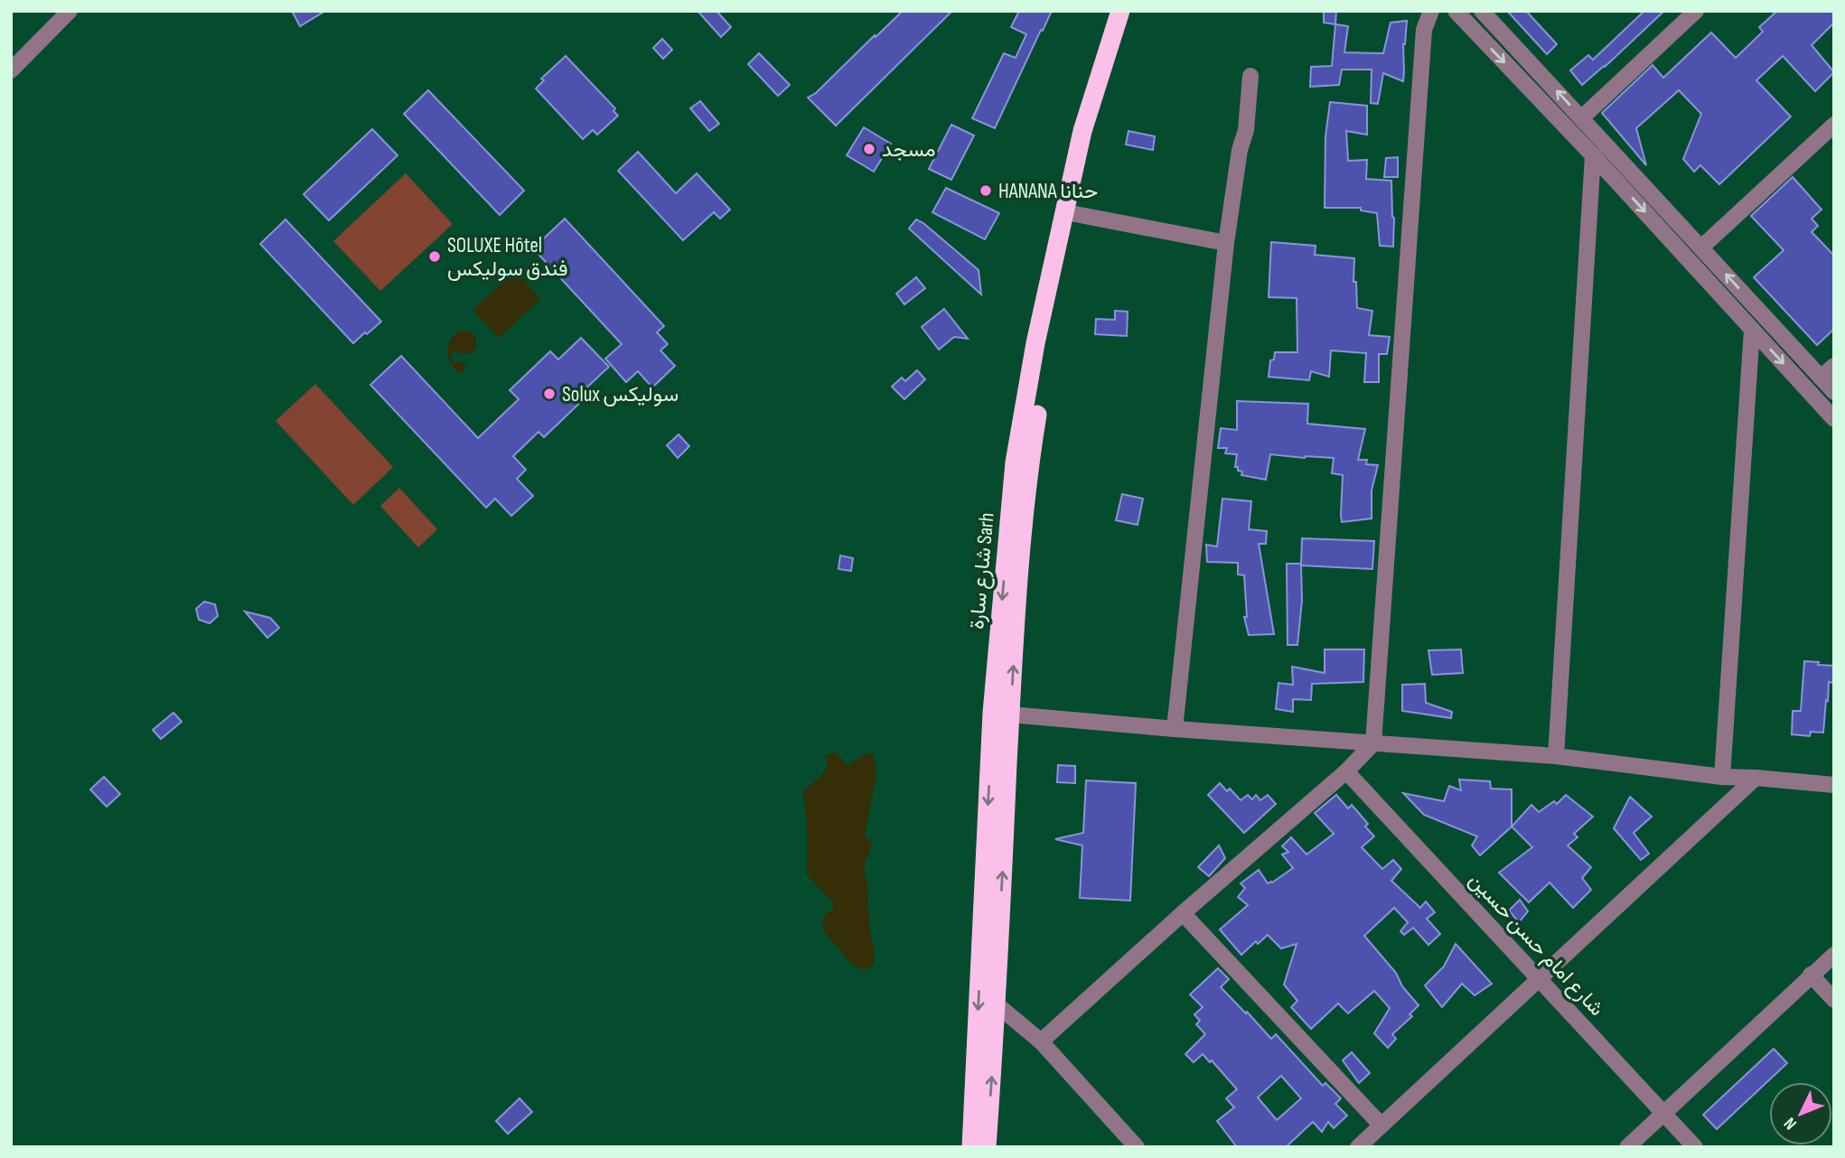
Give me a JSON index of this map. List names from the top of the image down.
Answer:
{
  "streets": {
    "highway": ["شارع سارة Sarh"],
    "street": ["شارع امام حسن حسين"]
  },
  "places": [
    "مسجد",
    "HANANA حنانا",
    "SOLUXE Hôtel فندق سوليكس",
    "Solux سوليكس"
  ],
  "north": "bottom left"
}
